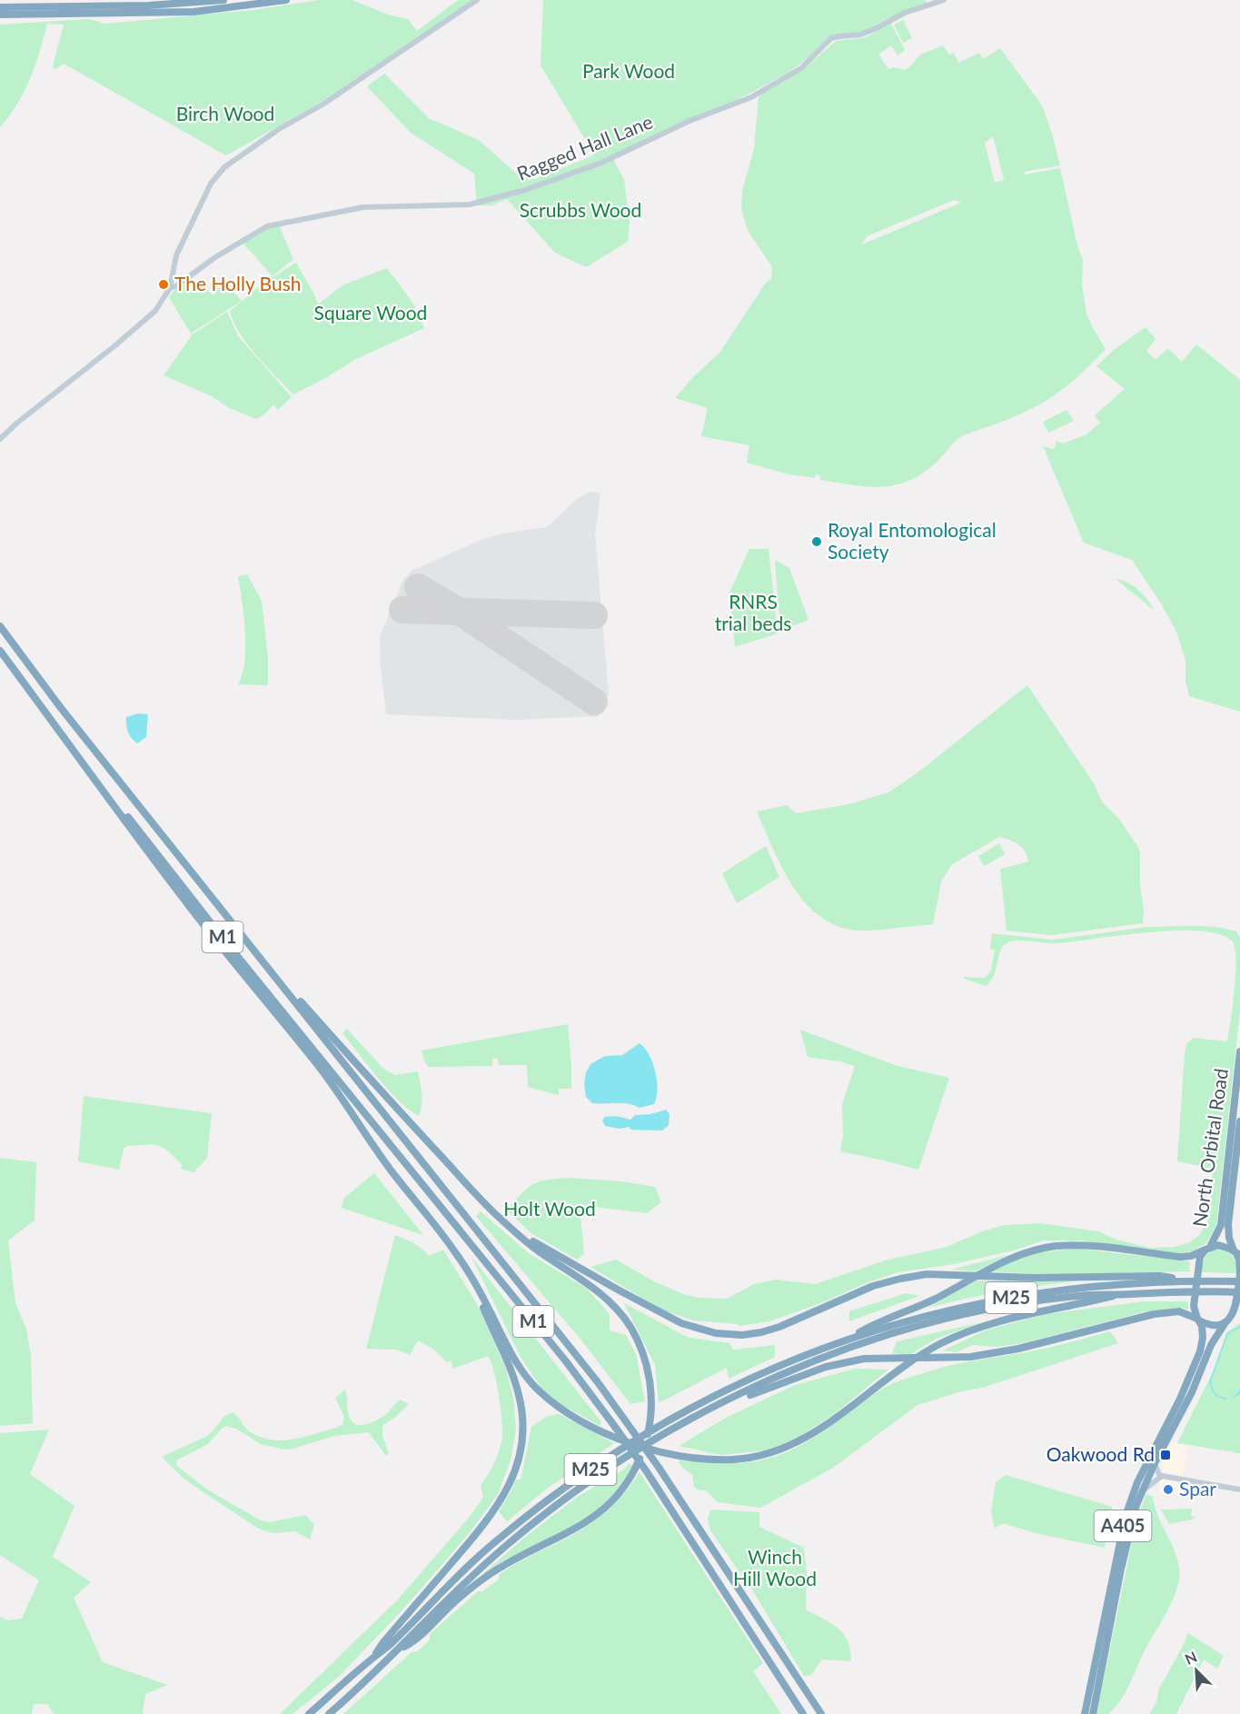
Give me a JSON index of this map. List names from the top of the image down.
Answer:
{
  "streets": {
    "highway": [
      "M1",
      "North Orbital Road",
      "M25",
      "A405"
    ],
    "street": ["Ragged Hall Lane"]
  },
  "crossings": [
    ["North Orbital Road", "M25"],
    ["North Orbital Road", "A405"],
    ["M25", "A405"]
  ],
  "parks": [
    "Park Wood",
    "Birch Wood",
    "Scrubbs Wood",
    "Square Wood",
    "RNRS trial beds",
    "Holt Wood",
    "Winch Hill Wood"
  ],
  "places": {
    "other": ["The Holly Bush", "Royal Entomological Society", "Spar"],
    "transit": ["Oakwood Rd"]
  },
  "north": "top left"
}
